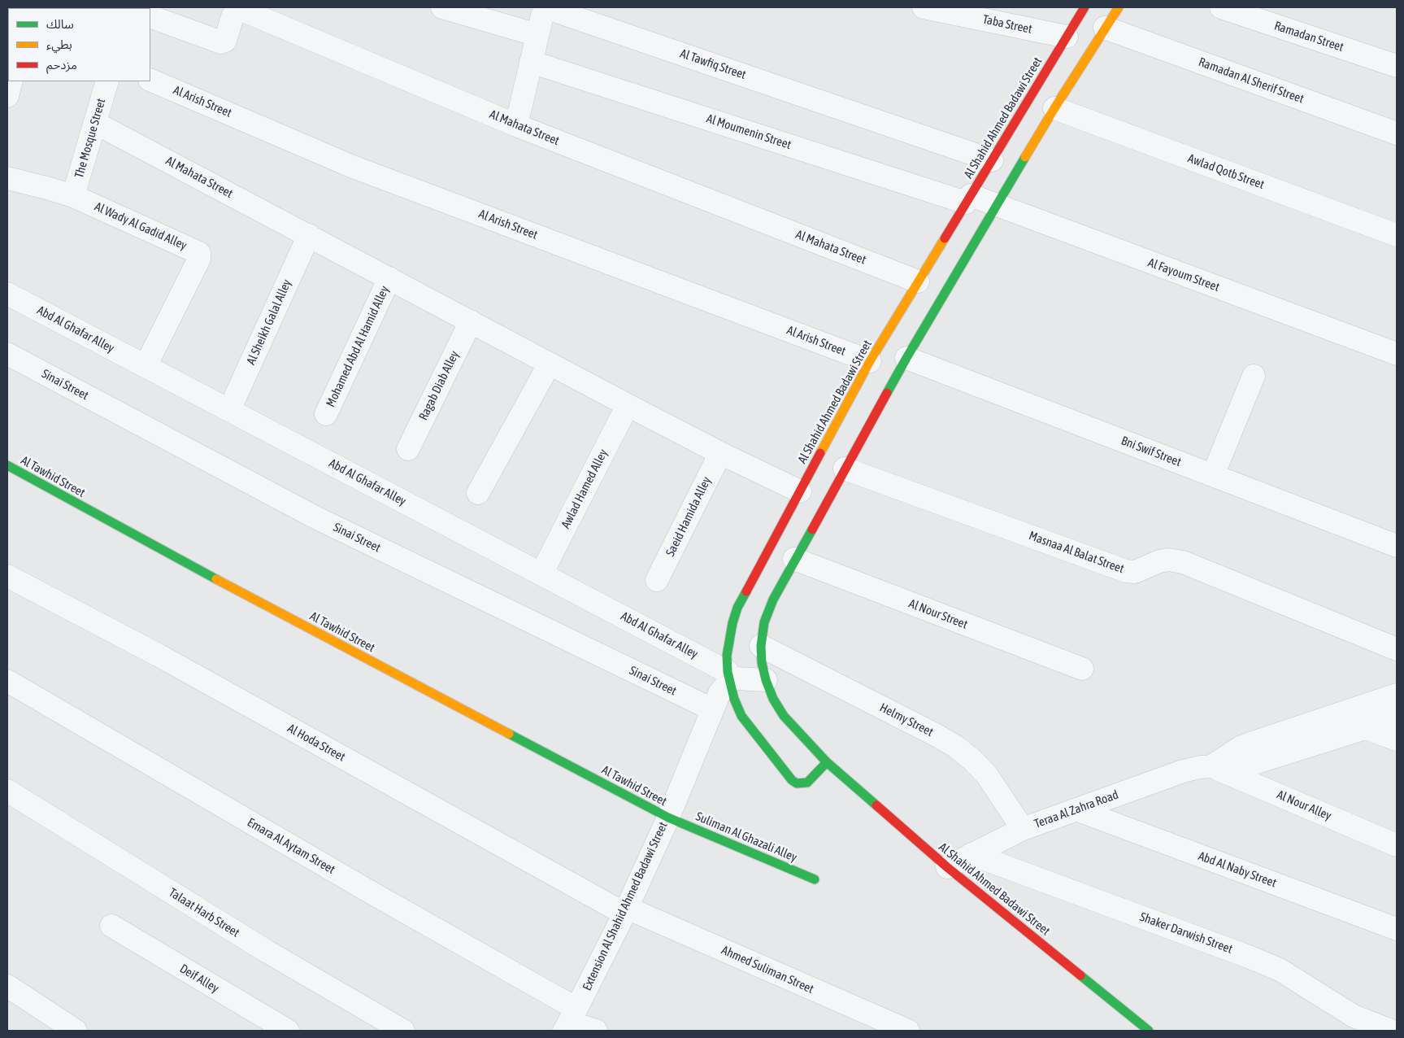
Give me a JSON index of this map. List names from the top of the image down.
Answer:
{
  "streets": {
    "street": [
      "Taba Street",
      "Ramadan Street",
      "Al Tawfiq Street",
      "Ramadan Al Sherif Street",
      "Al Arish Street",
      "Al Shahid Ahmed Badawi Street",
      "Al Mahata Street",
      "Al Moumenin Street",
      "The Mosque Street",
      "Awlad Qotb Street",
      "Al Wady Al Gadid Alley",
      "Al Fayoum Street",
      "Al Sheikh Galal Alley",
      "Abd Al Ghafar Alley",
      "Mohamed Abd Al Hamid Alley",
      "Sinai Street",
      "Ragab Diab Alley",
      "Bni Swif Street",
      "Al Tawhid Street",
      "Awlad Hamed Alley",
      "Saeid Hamida Alley",
      "Masnaa Al Balat Street",
      "Al Nour Street",
      "Helmy Street",
      "Al Hoda Street",
      "Al Nour Alley",
      "Teraa Al Zahra Road",
      "Suliman Al Ghazali Alley",
      "Emara Al Aytam Street",
      "Abd Al Naby Street",
      "Extension Al Shahid Ahmed Badawi Street",
      "Talaat Harb Street",
      "Shaker Darwish Street",
      "Ahmed Suliman Street",
      "Deif Alley"
    ]
  },
  "crossings": [
    ["Taba Street", "Al Shahid Ahmed Badawi Street"],
    ["Al Tawfiq Street", "Al Shahid Ahmed Badawi Street"],
    ["Al Tawfiq Street", "Al Mahata Street"],
    ["Al Tawfiq Street", "Al Moumenin Street"],
    ["Ramadan Al Sherif Street", "Al Shahid Ahmed Badawi Street"],
    ["Al Arish Street", "Al Shahid Ahmed Badawi Street"],
    ["Al Shahid Ahmed Badawi Street", "Al Mahata Street"],
    ["Al Shahid Ahmed Badawi Street", "Al Moumenin Street"],
    ["Al Shahid Ahmed Badawi Street", "Awlad Qotb Street"],
    ["Al Shahid Ahmed Badawi Street", "Al Fayoum Street"],
    ["Al Shahid Ahmed Badawi Street", "Abd Al Ghafar Alley"],
    ["Al Shahid Ahmed Badawi Street", "Bni Swif Street"],
    ["Al Shahid Ahmed Badawi Street", "Masnaa Al Balat Street"],
    ["Al Shahid Ahmed Badawi Street", "Al Nour Street"],
    ["Al Shahid Ahmed Badawi Street", "Helmy Street"],
    ["Al Shahid Ahmed Badawi Street", "Teraa Al Zahra Road"],
    ["Al Shahid Ahmed Badawi Street", "Extension Al Shahid Ahmed Badawi Street"],
    ["Al Mahata Street", "The Mosque Street"],
    ["Al Mahata Street", "Al Sheikh Galal Alley"],
    ["Al Mahata Street", "Mohamed Abd Al Hamid Alley"],
    ["Al Mahata Street", "Ragab Diab Alley"],
    ["Al Mahata Street", "Awlad Hamed Alley"],
    ["Al Mahata Street", "Saeid Hamida Alley"],
    ["Al Moumenin Street", "Al Fayoum Street"],
    ["The Mosque Street", "Al Wady Al Gadid Alley"],
    ["Al Wady Al Gadid Alley", "Abd Al Ghafar Alley"],
    ["Al Sheikh Galal Alley", "Abd Al Ghafar Alley"],
    ["Abd Al Ghafar Alley", "Awlad Hamed Alley"],
    ["Abd Al Ghafar Alley", "Extension Al Shahid Ahmed Badawi Street"],
    ["Sinai Street", "Extension Al Shahid Ahmed Badawi Street"],
    ["Al Tawhid Street", "Suliman Al Ghazali Alley"],
    ["Al Tawhid Street", "Extension Al Shahid Ahmed Badawi Street"],
    ["Helmy Street", "Teraa Al Zahra Road"],
    ["Al Hoda Street", "Extension Al Shahid Ahmed Badawi Street"],
    ["Al Hoda Street", "Ahmed Suliman Street"],
    ["Al Nour Alley", "Teraa Al Zahra Road"],
    ["Teraa Al Zahra Road", "Abd Al Naby Street"],
    ["Teraa Al Zahra Road", "Shaker Darwish Street"],
    ["Suliman Al Ghazali Alley", "Extension Al Shahid Ahmed Badawi Street"],
    ["Emara Al Aytam Street", "Extension Al Shahid Ahmed Badawi Street"],
    ["Extension Al Shahid Ahmed Badawi Street", "Ahmed Suliman Street"]
  ],
  "legend": ["سالك", "بطيء", "مزدحم"]
}
